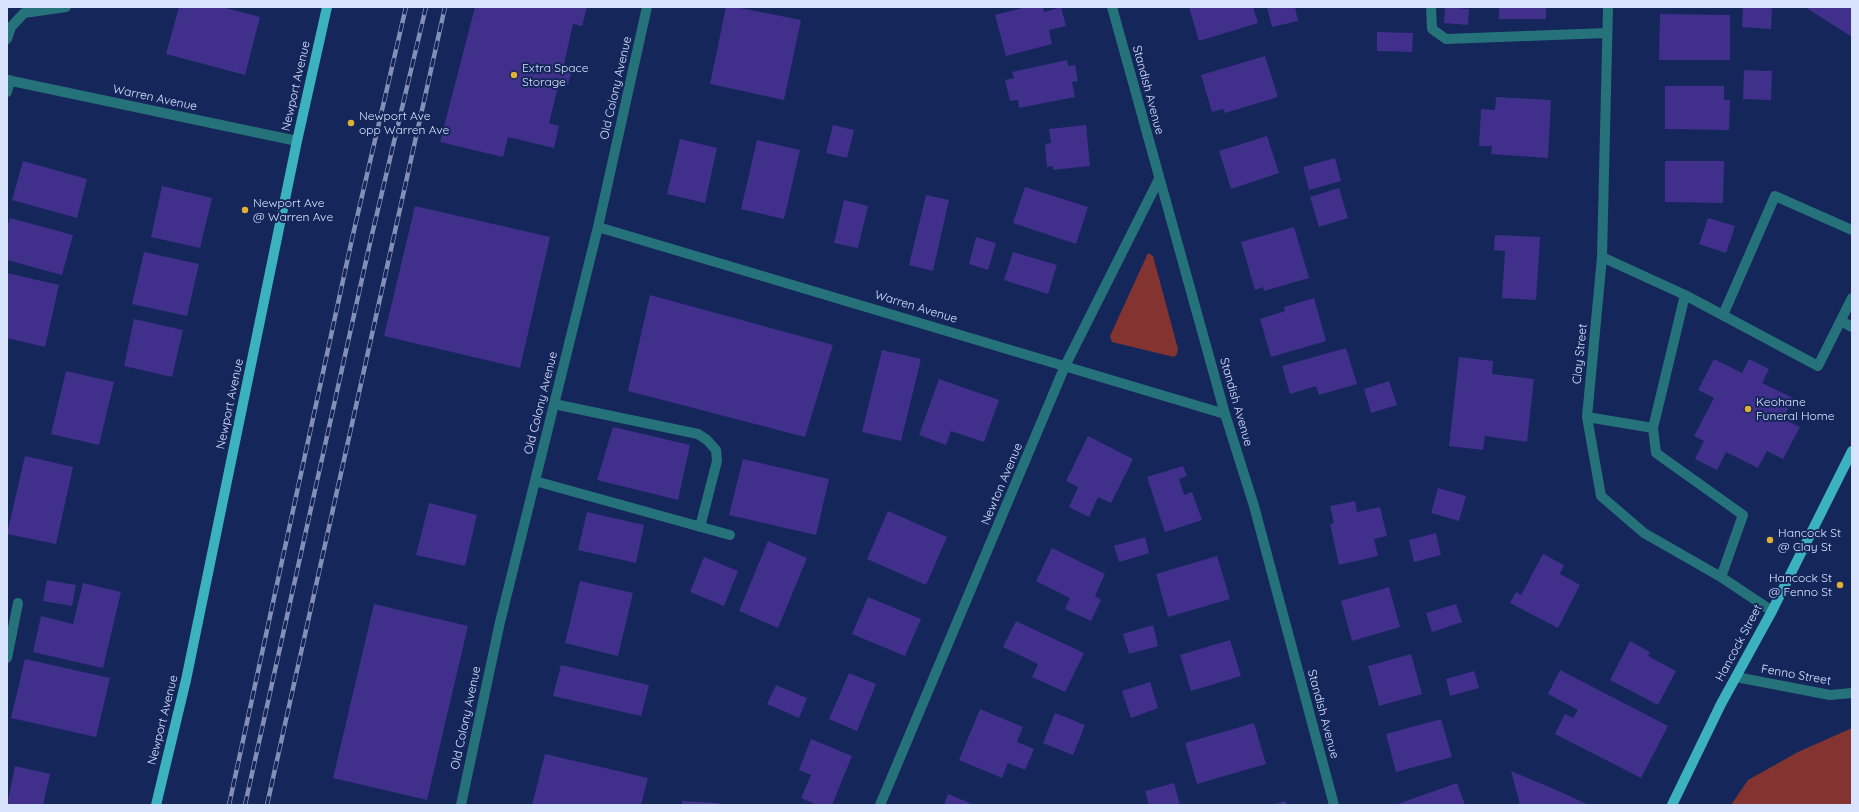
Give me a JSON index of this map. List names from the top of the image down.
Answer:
{
  "streets": {
    "main road": ["Newport Avenue", "Hancock Street"],
    "street": [
      "Old Colony Avenue",
      "Standish Avenue",
      "Warren Avenue",
      "Clay Street",
      "Newton Avenue",
      "Fenno Street"
    ]
  },
  "crossings": [
    ["Newport Avenue", "Warren Avenue"],
    ["Old Colony Avenue", "Warren Avenue"],
    ["Standish Avenue", "Warren Avenue"],
    ["Standish Avenue", "Newton Avenue"],
    ["Warren Avenue", "Newton Avenue"],
    ["Clay Street", "Hancock Street"],
    ["Hancock Street", "Fenno Street"]
  ],
  "places": [
    "Extra Space Storage",
    "Newport Ave opp Warren Ave",
    "Newport Ave @ Warren Ave",
    "Keohane Funeral Home",
    "Hancock St @ Clay St",
    "Hancock St @ Fenno St"
  ]
}
